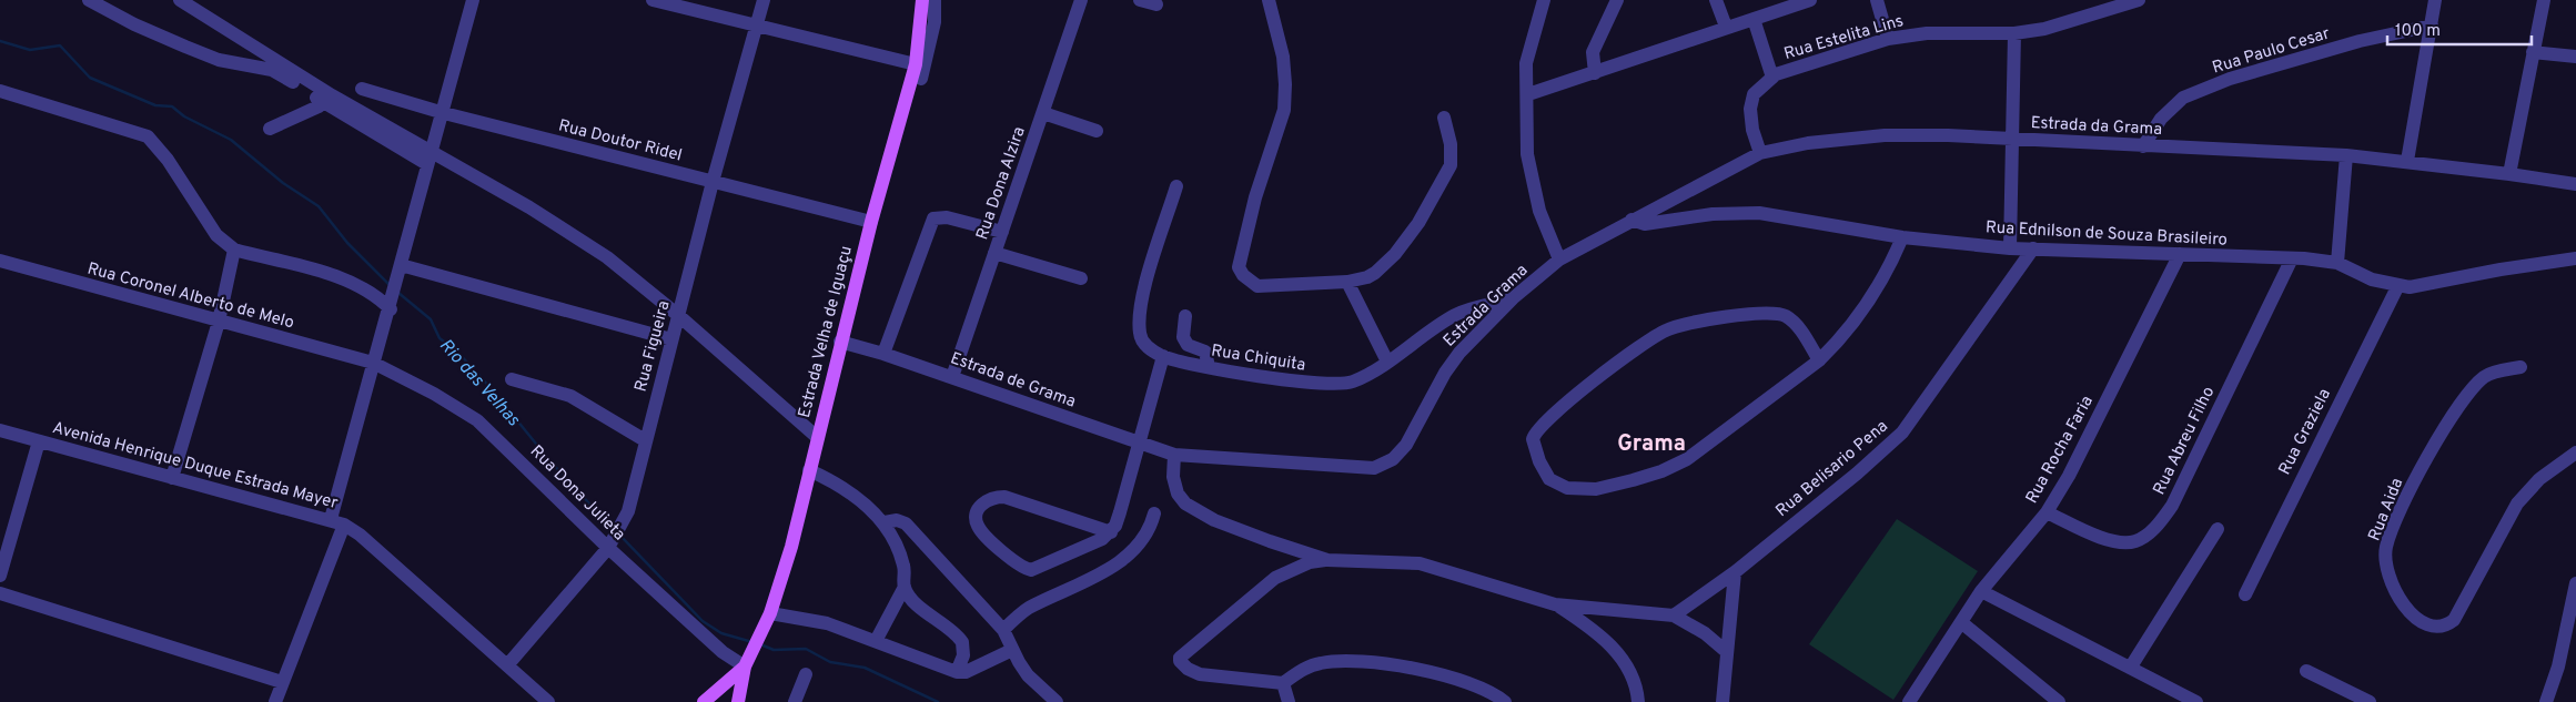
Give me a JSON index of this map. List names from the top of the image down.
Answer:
{
  "streets": {
    "main road": ["Estrada Velha de Iguaçu"],
    "street": [
      "Rua Estelita Lins",
      "Rua Paulo Cesar",
      "Estrada da Grama",
      "Rua Doutor Ridel",
      "Rua Dona Alzira",
      "Rua Ednilson de Souza Brasileiro",
      "Rua Coronel Alberto de Melo",
      "Estrada Grama",
      "Rua Figueira",
      "Rua Chiquita",
      "Estrada de Grama",
      "Rua Graziela",
      "Rua Abreu Filho",
      "Rua Rocha Faria",
      "Avenida Henrique Duque Estrada Mayer",
      "Rua Belisario Pena",
      "Rua Dona Julieta",
      "Rua Aida"
    ]
  },
  "crossings": [
    ["Rua Estelita Lins", "Estrada da Grama"],
    ["Rua Paulo Cesar", "Estrada da Grama"],
    ["Estrada da Grama", "Rua Ednilson de Souza Brasileiro"],
    ["Estrada da Grama", "Estrada Grama"],
    ["Rua Doutor Ridel", "Estrada Velha de Iguaçu"],
    ["Rua Doutor Ridel", "Rua Figueira"],
    ["Rua Dona Alzira", "Estrada de Grama"],
    ["Rua Ednilson de Souza Brasileiro", "Estrada Grama"],
    ["Rua Ednilson de Souza Brasileiro", "Rua Graziela"],
    ["Rua Ednilson de Souza Brasileiro", "Rua Abreu Filho"],
    ["Rua Ednilson de Souza Brasileiro", "Rua Rocha Faria"],
    ["Rua Ednilson de Souza Brasileiro", "Rua Belisario Pena"],
    ["Rua Coronel Alberto de Melo", "Rua Dona Julieta"],
    ["Estrada Grama", "Rua Chiquita"],
    ["Estrada Grama", "Estrada de Grama"],
    ["Estrada Velha de Iguaçu", "Estrada de Grama"],
    ["Estrada Velha de Iguaçu", "Rua Dona Julieta"],
    ["Rua Figueira", "Avenida Henrique Duque Estrada Mayer"],
    ["Rua Figueira", "Rua Dona Julieta"],
    ["Rua Abreu Filho", "Rua Rocha Faria"]
  ],
  "districts": ["Grama"],
  "water": ["Rio das Velhas"],
  "scale_bar": "100 m"
}
